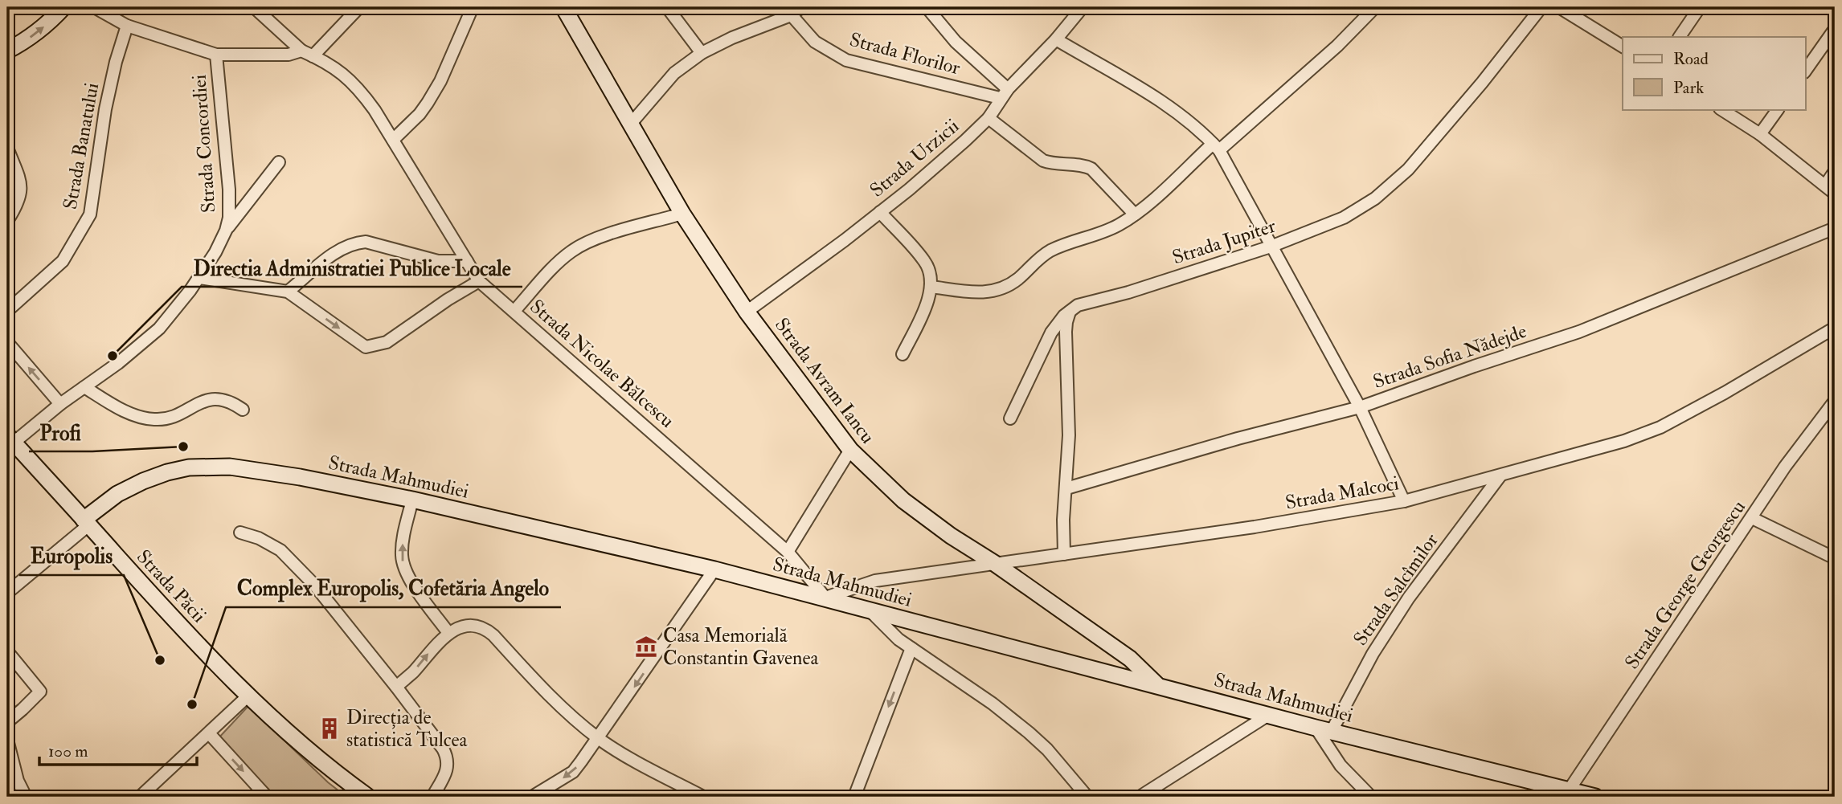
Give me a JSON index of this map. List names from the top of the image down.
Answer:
{
  "streets": {
    "main road": ["Strada Avram Iancu", "Strada Mahmudiei", "Strada Păcii"],
    "street": [
      "Strada Florilor",
      "Strada Concordiei",
      "Strada Banatului",
      "Strada Urzicii",
      "Strada Jupiter",
      "Strada Sofia Nădejde",
      "Strada Nicolae Bălcescu",
      "Strada Malcoci",
      "Strada George Georgescu",
      "Strada Salcîmilor"
    ]
  },
  "crossings": [
    ["Strada Florilor", "Strada Urzicii"],
    ["Strada Concordiei", "Strada Păcii"],
    ["Strada Urzicii", "Strada Avram Iancu"],
    ["Strada Nicolae Bălcescu", "Strada Mahmudiei"],
    ["Strada Nicolae Bălcescu", "Strada Malcoci"],
    ["Strada Avram Iancu", "Strada Mahmudiei"],
    ["Strada Avram Iancu", "Strada Malcoci"],
    ["Strada Mahmudiei", "Strada Malcoci"],
    ["Strada Mahmudiei", "Strada George Georgescu"],
    ["Strada Mahmudiei", "Strada Păcii"],
    ["Strada Mahmudiei", "Strada Salcîmilor"],
    ["Strada Malcoci", "Strada Salcîmilor"]
  ],
  "places": {
    "other": [
      "Directia Administratiei Publice Locale",
      "Profi",
      "Europolis",
      "Complex Europolis, Cofetăria Angelo"
    ],
    "museum": ["Casa Memorială Constantin Gavenea"],
    "building": ["Direcția de statistică Tulcea"]
  },
  "legend": ["Road", "Park"],
  "scale_bar": "100 m"
}
